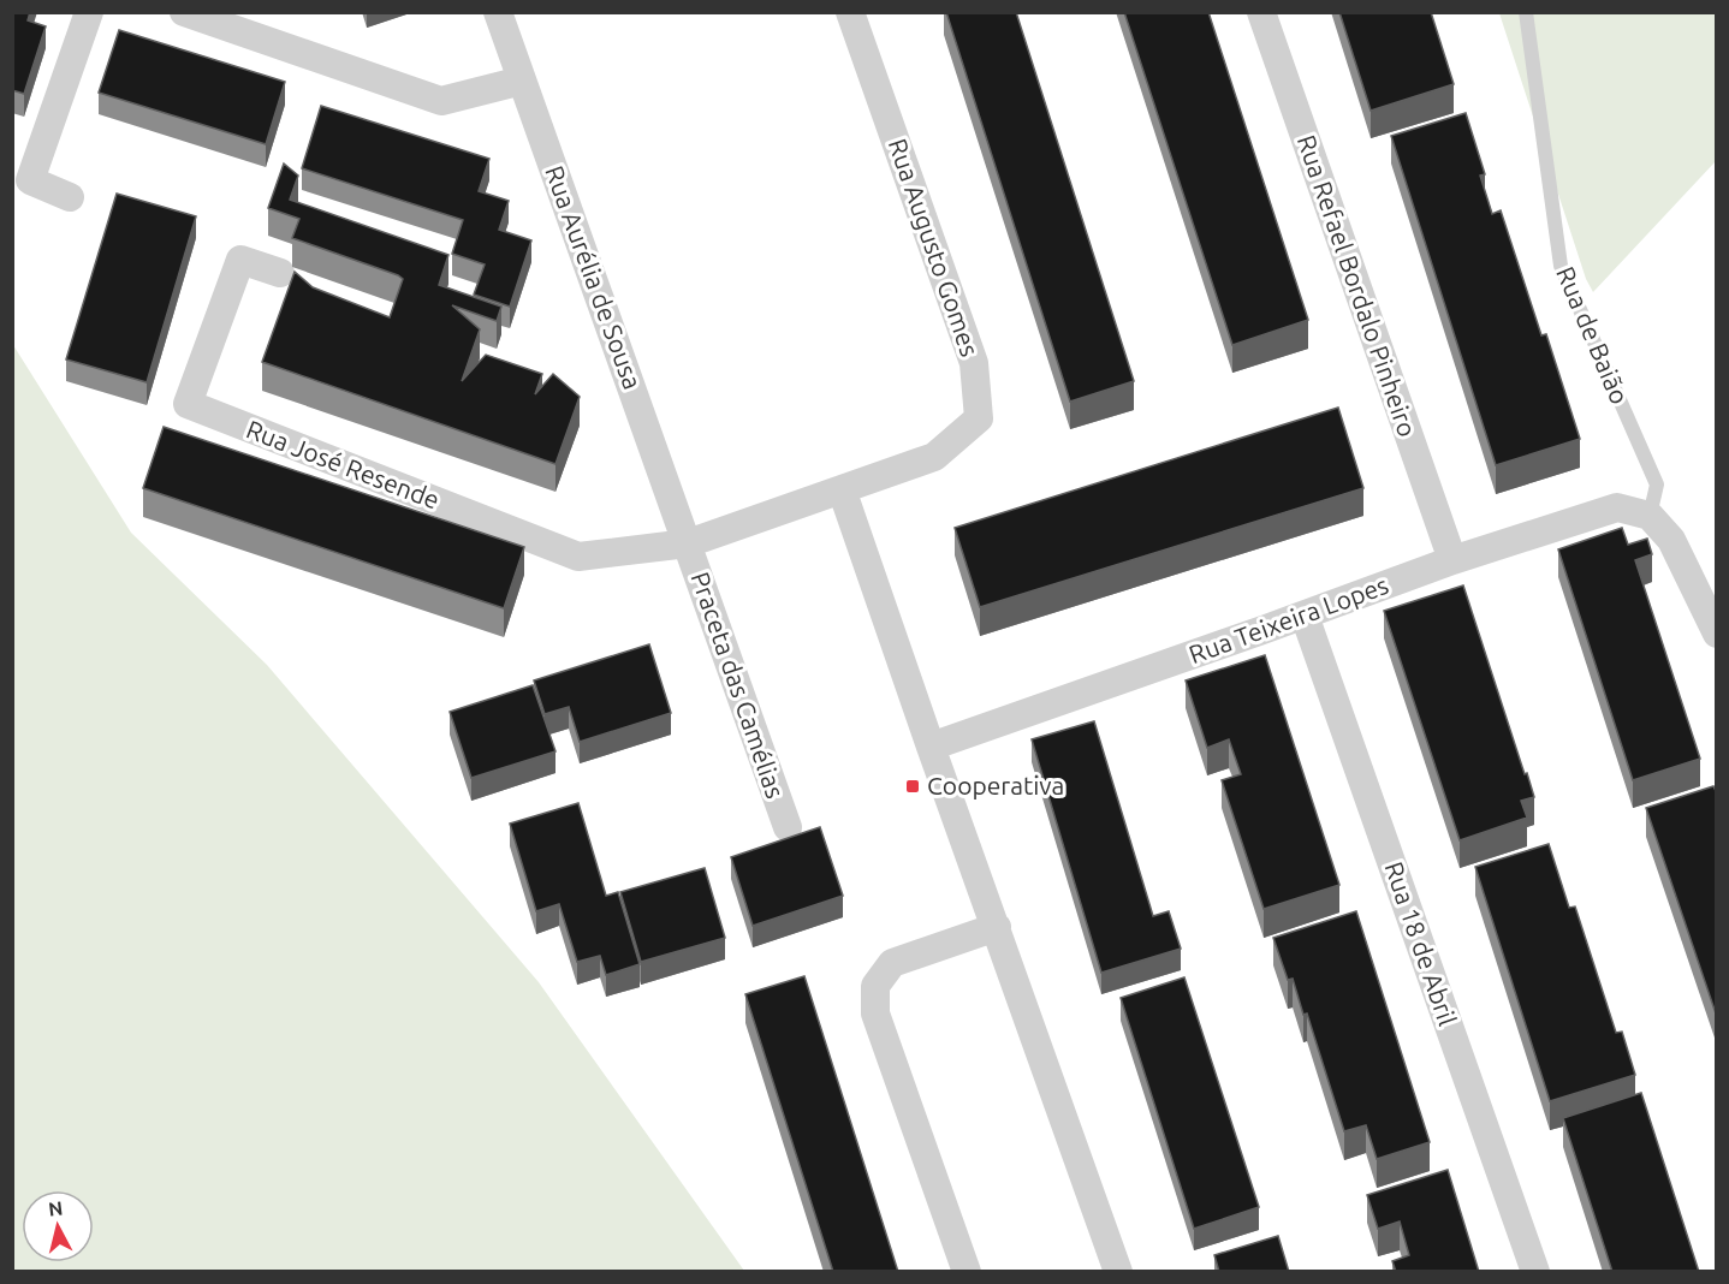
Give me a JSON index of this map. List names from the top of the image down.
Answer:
{
  "streets": {
    "street": [
      "Rua Augusto Gomes",
      "Rua Aurélia de Sousa",
      "Rua Refael Bordalo Pinheiro",
      "Rua José Resende",
      "Rua Teixeira Lopes",
      "Praceta das Camélias",
      "Rua 18 de Abril"
    ],
    "lane": ["Rua de Baião"]
  },
  "crossings": [
    ["Rua Aurélia de Sousa", "Rua José Resende"],
    ["Rua Aurélia de Sousa", "Praceta das Camélias"],
    ["Rua Refael Bordalo Pinheiro", "Rua Teixeira Lopes"],
    ["Rua de Baião", "Rua Teixeira Lopes"],
    ["Rua José Resende", "Praceta das Camélias"],
    ["Rua Teixeira Lopes", "Rua 18 de Abril"]
  ],
  "places": {
    "transit": ["Cooperativa"]
  },
  "north": "top"
}
